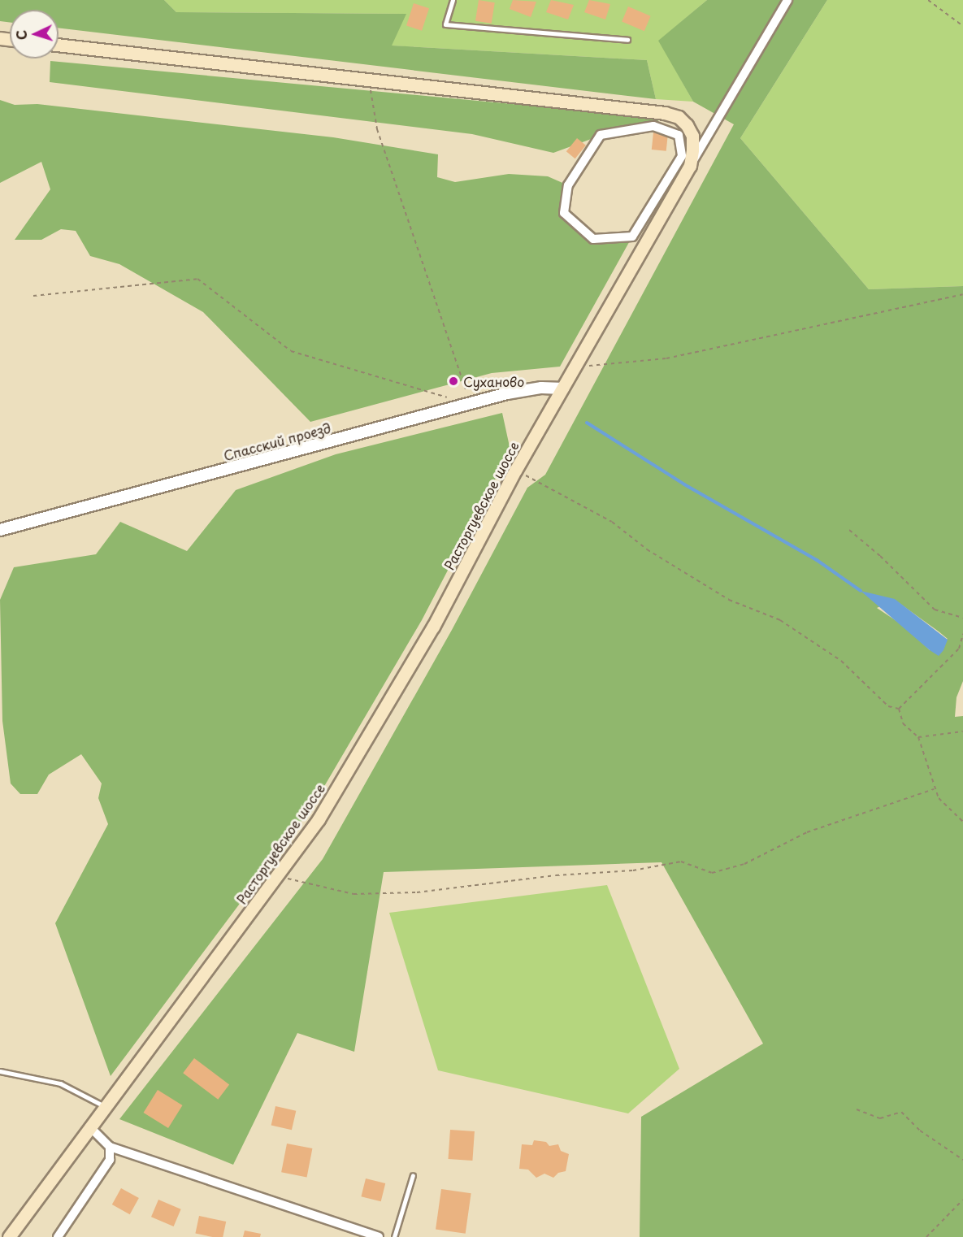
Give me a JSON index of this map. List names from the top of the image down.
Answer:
{
  "streets": {
    "main road": ["Расторгуевское шоссе"],
    "street": ["Спасский проезд"]
  },
  "crossings": [
    ["Спасский проезд", "Расторгуевское шоссе"]
  ],
  "places": ["Суханово"],
  "north": "left"
}
